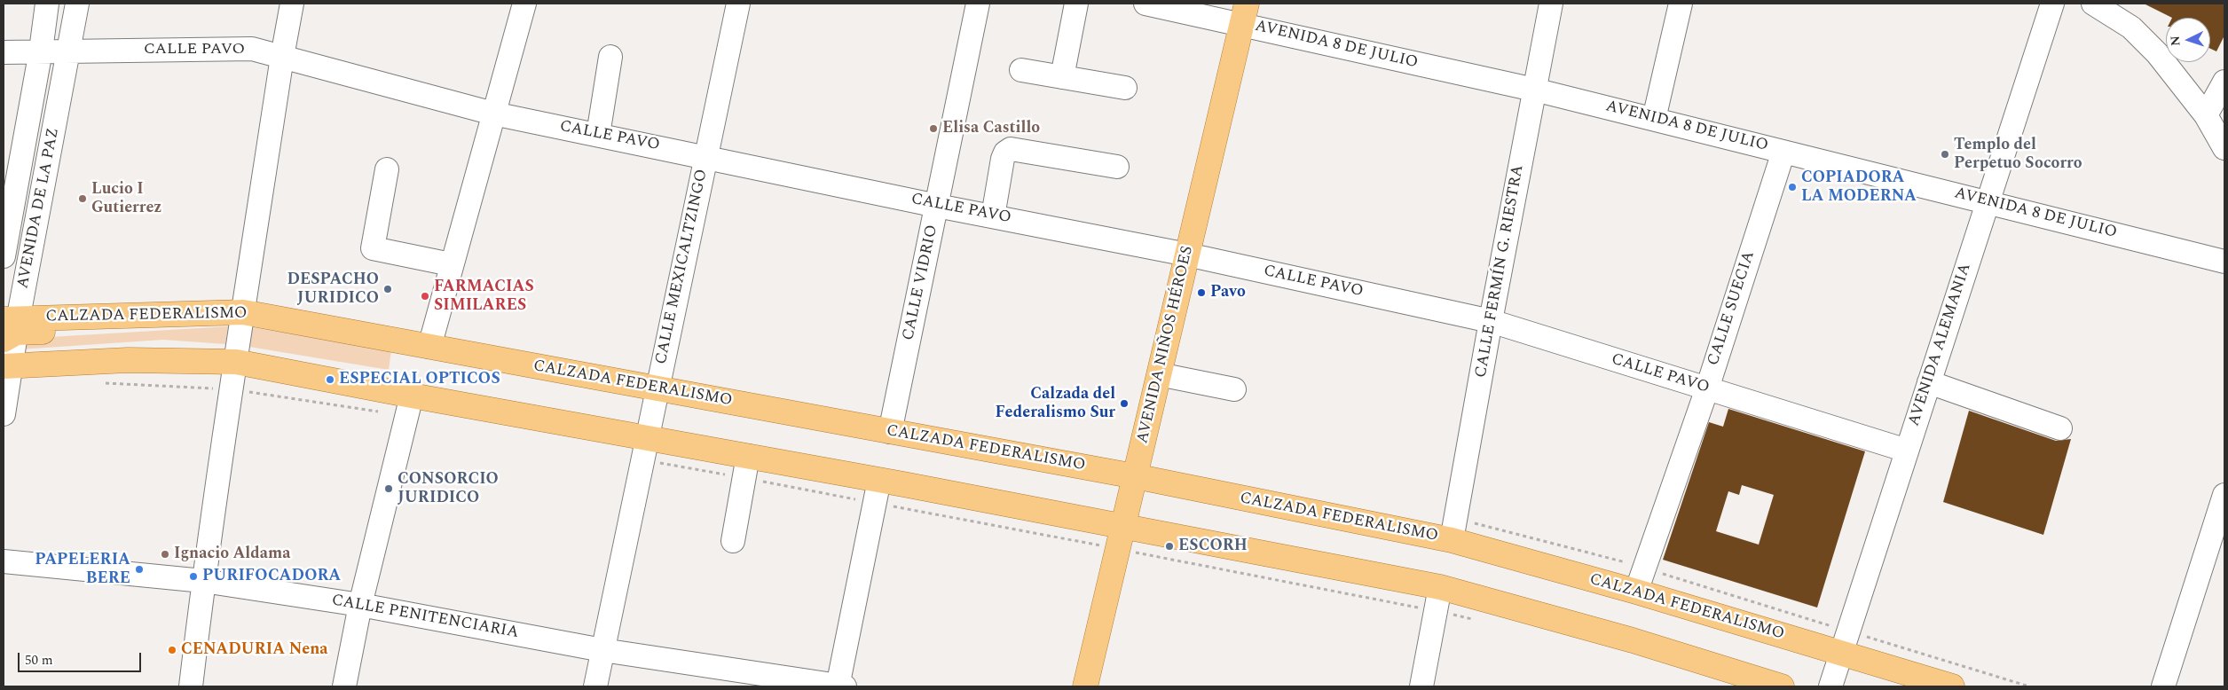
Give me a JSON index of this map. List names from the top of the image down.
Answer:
{
  "streets": {
    "main road": ["CALZADA FEDERALISMO", "AVENIDA NIÑOS HÉROES"],
    "street": [
      "AVENIDA 8 DE JULIO",
      "CALLE PAVO",
      "AVENIDA DE LA PAZ",
      "CALLE MEXICALTZINGO",
      "CALLE FERMÍN G. RIESTRA",
      "CALLE VIDRIO",
      "CALLE SUECIA",
      "AVENIDA ALEMANIA",
      "CALLE PENITENCIARIA"
    ]
  },
  "crossings": [
    ["AVENIDA 8 DE JULIO", "CALLE FERMÍN G. RIESTRA"],
    ["AVENIDA 8 DE JULIO", "CALLE SUECIA"],
    ["AVENIDA 8 DE JULIO", "AVENIDA NIÑOS HÉROES"],
    ["AVENIDA 8 DE JULIO", "AVENIDA ALEMANIA"],
    ["CALLE PAVO", "AVENIDA DE LA PAZ"],
    ["CALLE PAVO", "CALLE MEXICALTZINGO"],
    ["CALLE PAVO", "CALLE FERMÍN G. RIESTRA"],
    ["CALLE PAVO", "CALLE VIDRIO"],
    ["CALLE PAVO", "CALLE SUECIA"],
    ["CALLE PAVO", "AVENIDA NIÑOS HÉROES"],
    ["CALLE PAVO", "AVENIDA ALEMANIA"],
    ["AVENIDA DE LA PAZ", "CALZADA FEDERALISMO"],
    ["CALLE MEXICALTZINGO", "CALZADA FEDERALISMO"],
    ["CALLE MEXICALTZINGO", "CALLE PENITENCIARIA"],
    ["CALLE FERMÍN G. RIESTRA", "CALZADA FEDERALISMO"],
    ["CALLE VIDRIO", "CALZADA FEDERALISMO"],
    ["CALLE SUECIA", "CALZADA FEDERALISMO"],
    ["CALZADA FEDERALISMO", "AVENIDA NIÑOS HÉROES"],
    ["CALZADA FEDERALISMO", "AVENIDA ALEMANIA"]
  ],
  "places": [
    "Elisa Castillo",
    "Templo del Perpetuo Socorro",
    "COPIADORA LA MODERNA",
    "Lucio I Gutierrez",
    "DESPACHO JURIDICO",
    "Pavo",
    "FARMACIAS SIMILARES",
    "ESPECIAL OPTICOS",
    "Calzada del Federalismo Sur",
    "CONSORCIO JURIDICO",
    "ESCORH",
    "Ignacio Aldama",
    "PAPELERIA BERE",
    "PURIFOCADORA",
    "CENADURIA Nena"
  ],
  "scale_bar": "50 m",
  "north": "left"
}
